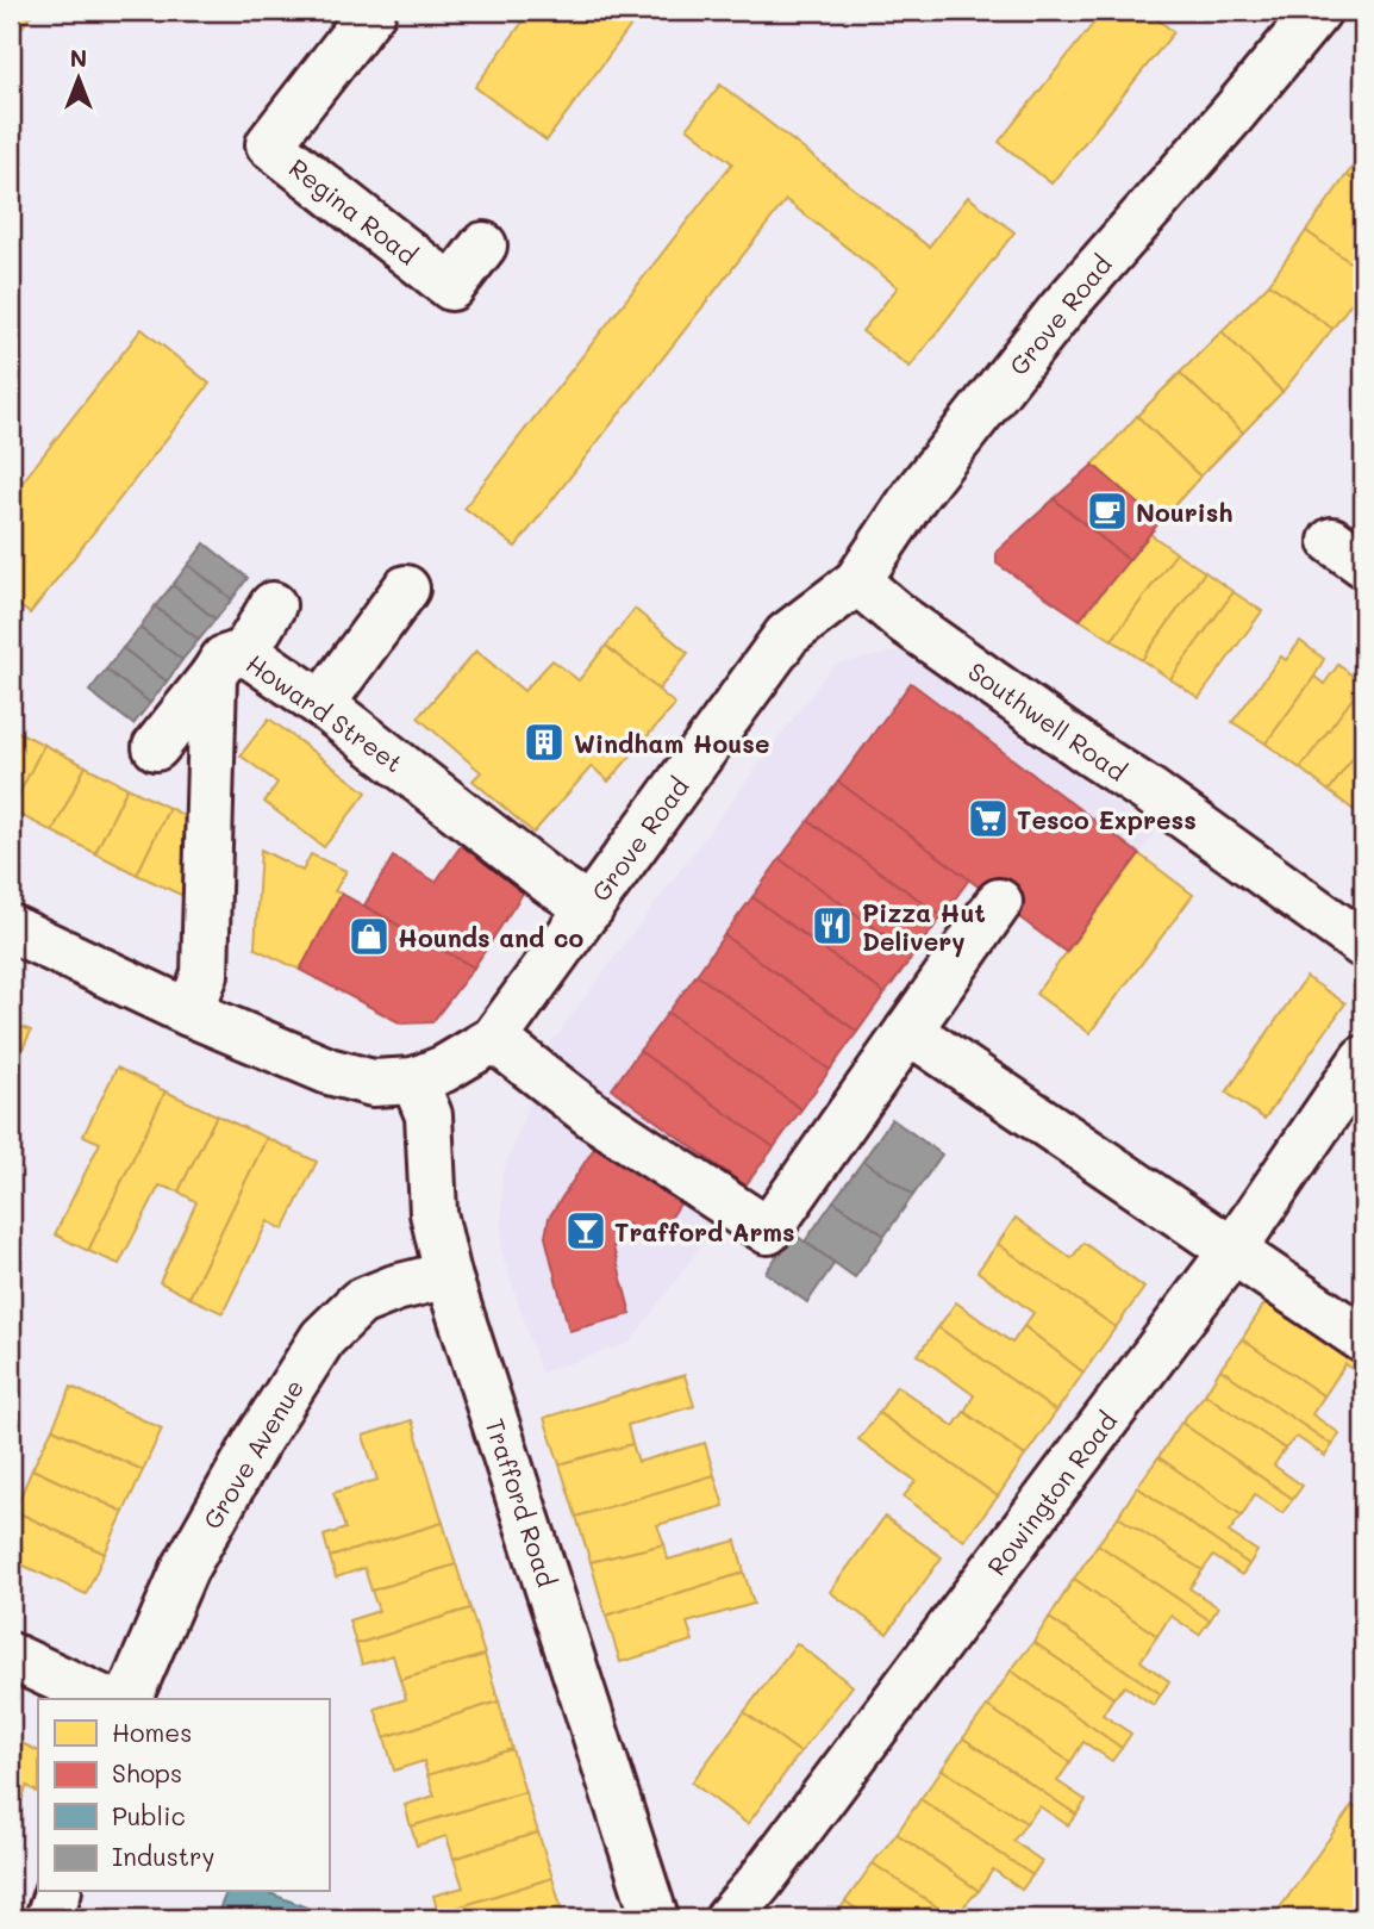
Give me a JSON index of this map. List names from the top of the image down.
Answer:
{
  "streets": {
    "street": [
      "Regina Road",
      "Grove Road",
      "Howard Street",
      "Southwell Road",
      "Grove Avenue",
      "Rowington Road",
      "Trafford Road"
    ]
  },
  "crossings": [
    ["Grove Road", "Howard Street"],
    ["Grove Road", "Southwell Road"],
    ["Grove Road", "Trafford Road"],
    ["Grove Avenue", "Trafford Road"]
  ],
  "places": {
    "cafe": ["Nourish"],
    "building": ["Windham House"],
    "supermarket": ["Tesco Express"],
    "restaurant": ["Pizza Hut Delivery"],
    "shop": ["Hounds and co"],
    "bar": ["Trafford Arms"]
  },
  "legend": [
    "Homes",
    "Shops",
    "Public",
    "Industry"
  ],
  "north": "top"
}
